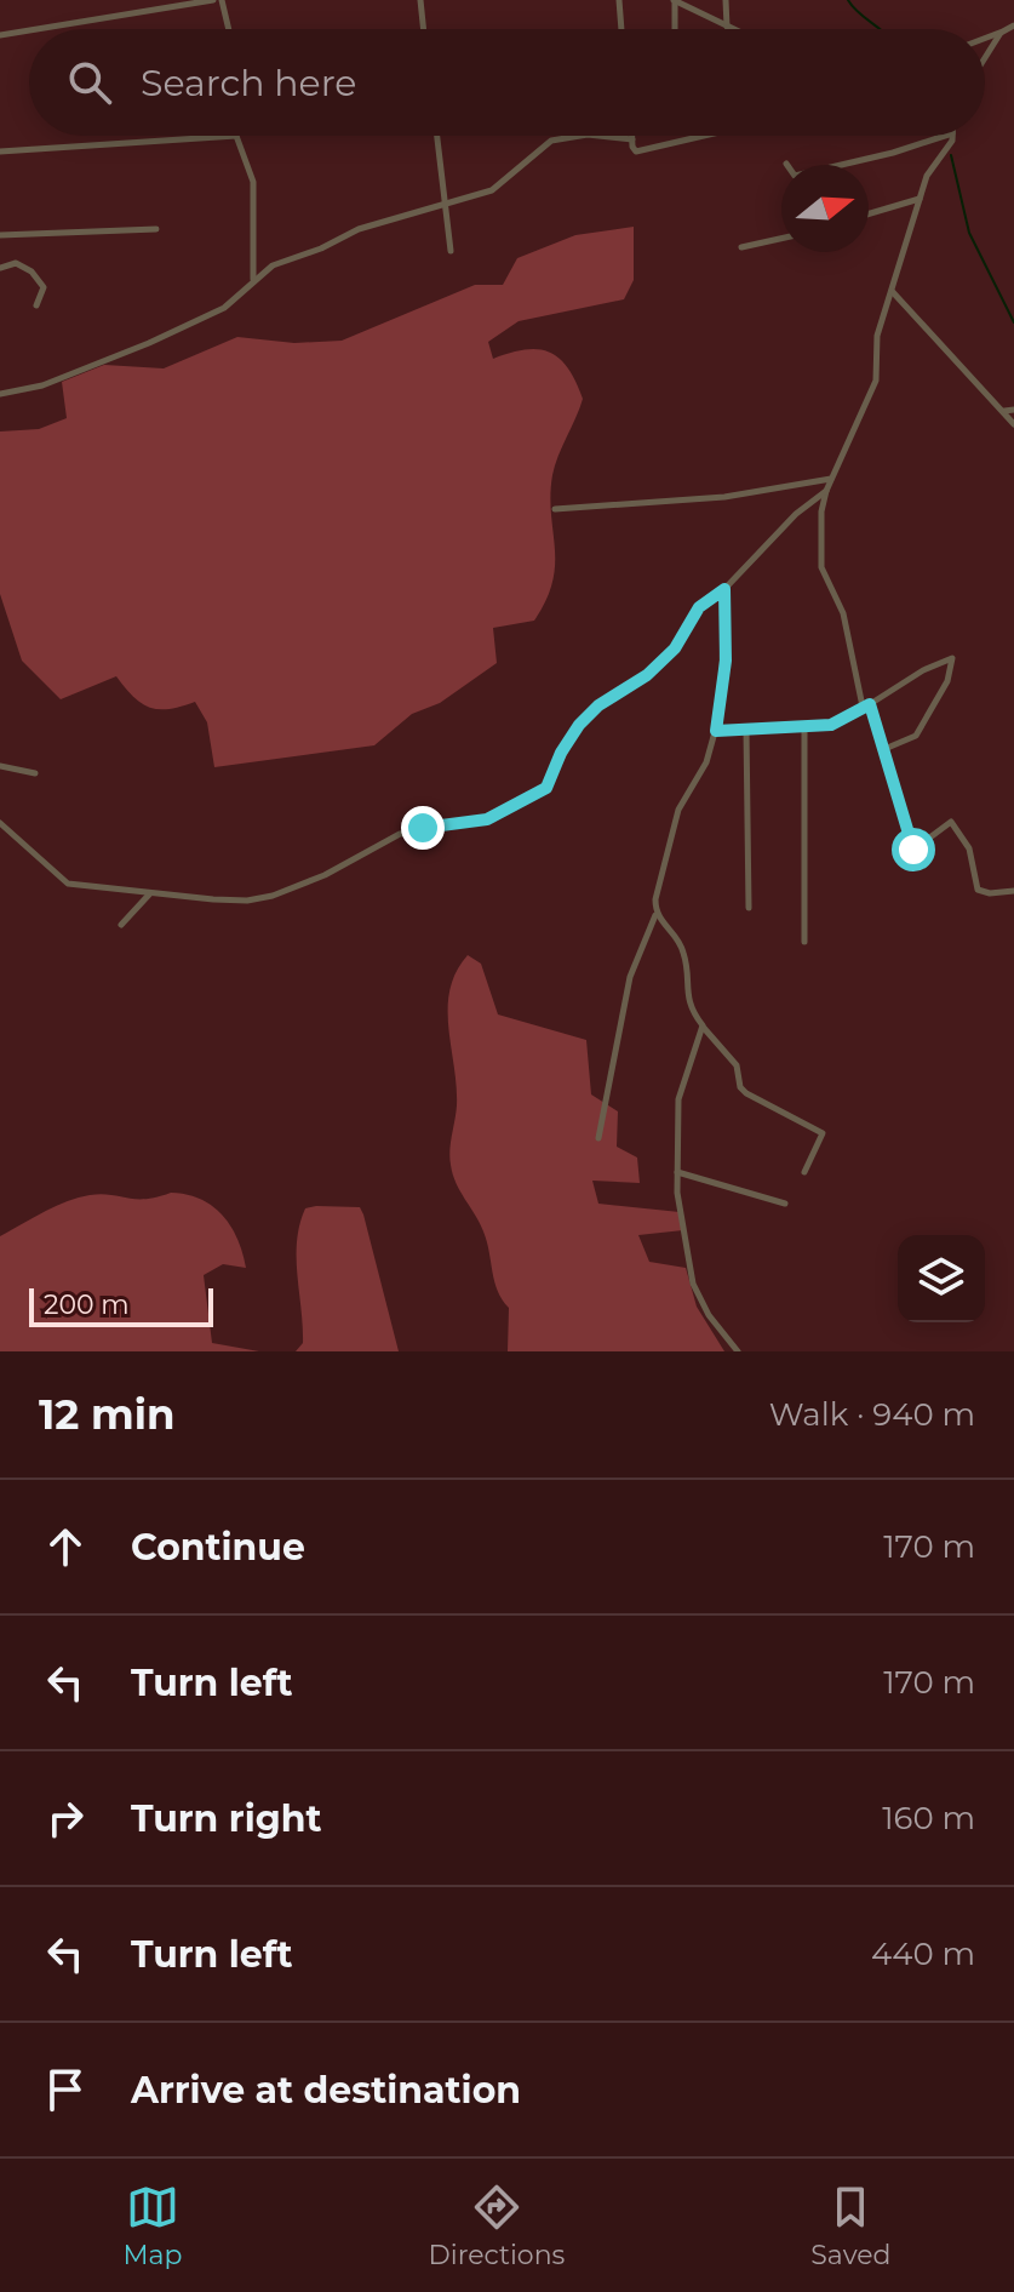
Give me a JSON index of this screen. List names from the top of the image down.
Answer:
{
  "scale_bar": "200 m",
  "north": "right",
  "page": {
    "search": "Search here",
    "scale": "200 m",
    "heading": ["12 min", "Walk · 940 m"],
    "list": [
      ["Continue", "170 m"],
      ["Turn left", "170 m"],
      ["Turn right", "160 m"],
      ["Turn left", "440 m"],
      "Arrive at destination"
    ],
    "nav": ["Map", "Directions", "Saved"]
  }
}
